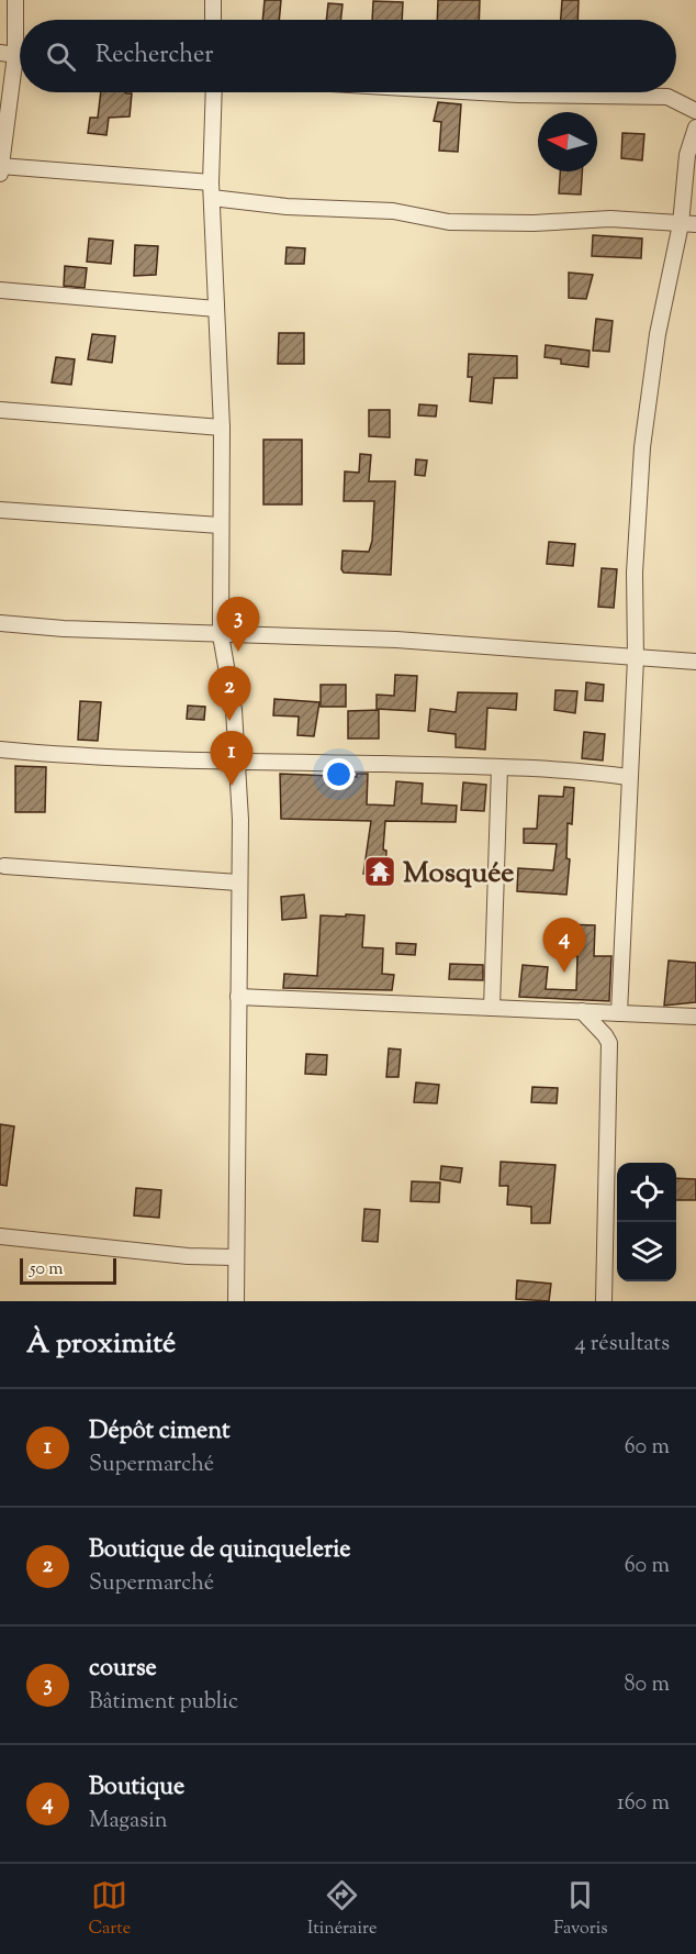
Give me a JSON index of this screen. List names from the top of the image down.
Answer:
{
  "places": {
    "temple": ["Mosquée"]
  },
  "scale_bar": "50 m",
  "north": "left",
  "page": {
    "search": "Rechercher",
    "pins": [
      "3",
      "2",
      "1",
      "4"
    ],
    "scale": "50 m",
    "heading": ["À proximité", "4 résultats"],
    "list": [
      {
        "mark": "1",
        "name": "Dépôt ciment",
        "note": "Supermarché",
        "value": "60 m"
      },
      {
        "mark": "2",
        "name": "Boutique de quinquelerie",
        "note": "Supermarché",
        "value": "60 m"
      },
      {
        "mark": "3",
        "name": "course",
        "note": "Bâtiment public",
        "value": "80 m"
      },
      {
        "mark": "4",
        "name": "Boutique",
        "note": "Magasin",
        "value": "160 m"
      }
    ],
    "nav": ["Carte", "Itinéraire", "Favoris"]
  }
}
